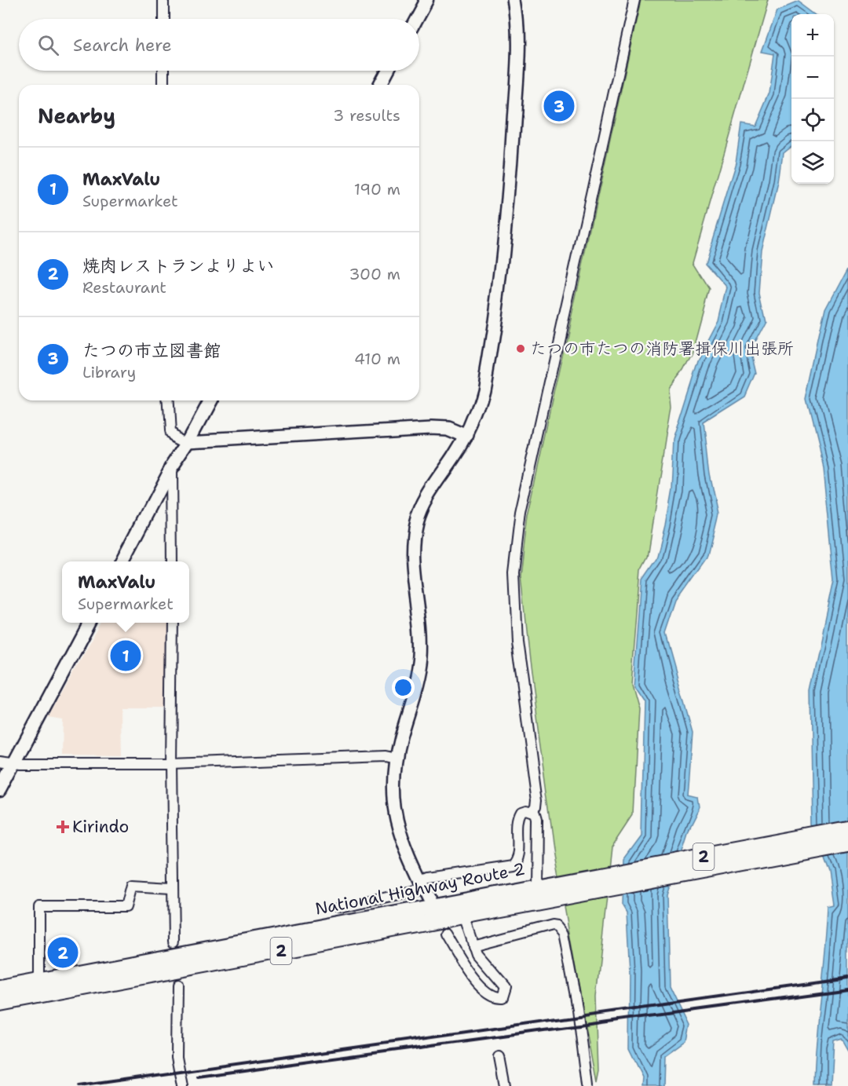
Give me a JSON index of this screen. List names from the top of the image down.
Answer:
{
  "streets": {
    "highway": ["2", "National Highway Route 2"]
  },
  "places": {
    "other": ["たつの市たつの消防署揖保川出張所"],
    "health": ["Kirindo"]
  },
  "page": {
    "map_buttons": ["+", "−"],
    "search": "Search here",
    "heading": ["Nearby", "3 results"],
    "pins": ["3", "1", "2"],
    "list": [
      {
        "mark": "1",
        "name": "MaxValu",
        "note": "Supermarket",
        "value": "190 m"
      },
      {
        "mark": "2",
        "name": "焼肉レストランよりよい",
        "note": "Restaurant",
        "value": "300 m"
      },
      {
        "mark": "3",
        "name": "たつの市立図書館",
        "note": "Library",
        "value": "410 m"
      }
    ],
    "popup": ["MaxValu", "Supermarket"]
  }
}
